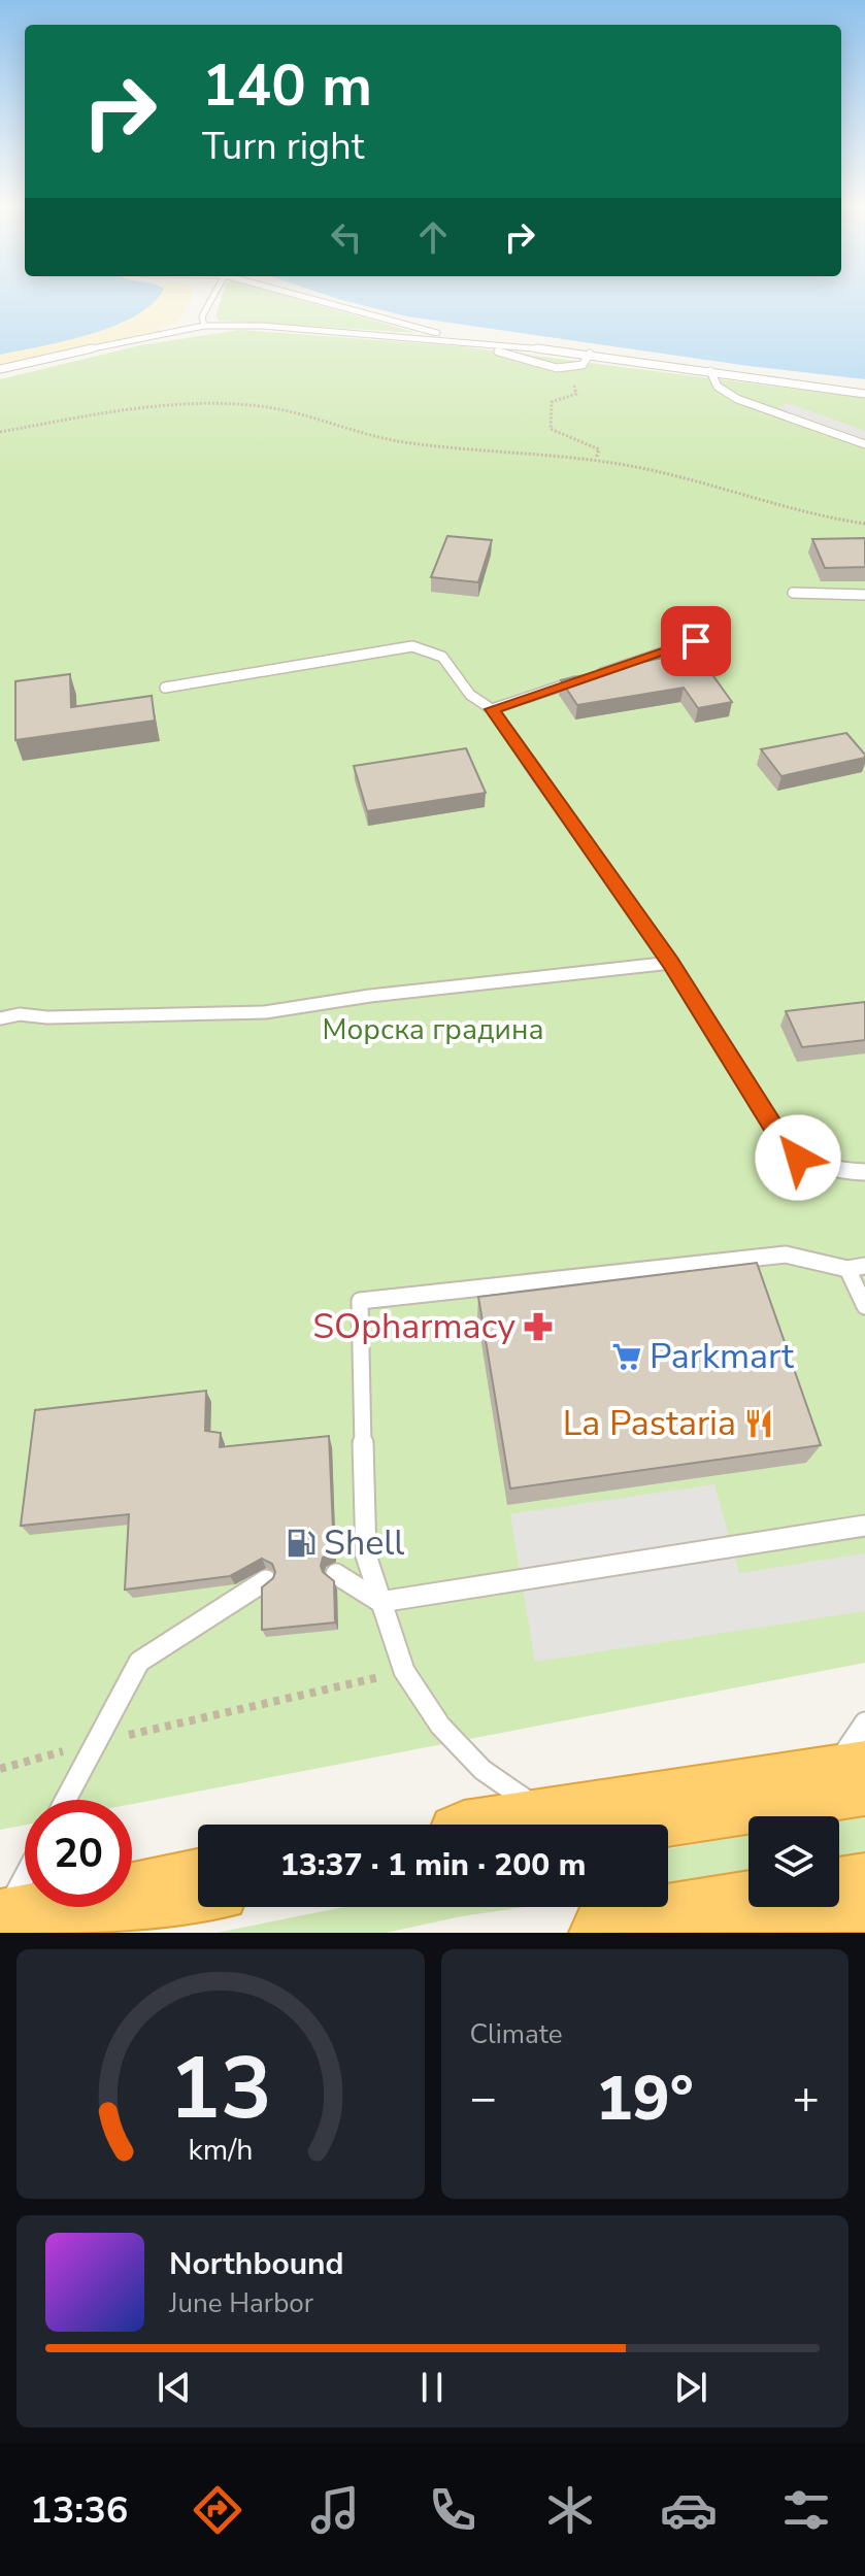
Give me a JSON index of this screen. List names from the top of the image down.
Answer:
{
  "parks": ["Морска градина"],
  "places": {
    "pharmacy": ["SOpharmacy"],
    "supermarket": ["Parkmart"],
    "restaurant": ["La Pastaria"],
    "fuel station": ["Shell"]
  },
  "page": {
    "turn": ["140 m", "Turn right"],
    "limit": "20",
    "trip": "13:37 · 1 min · 200 m",
    "tile": "Climate",
    "heat": ["−", "19°", "+"],
    "song": ["Northbound", "June Harbor"],
    "tabs": "13:36",
    "gauge": ["13", "km/h"]
  }
}
